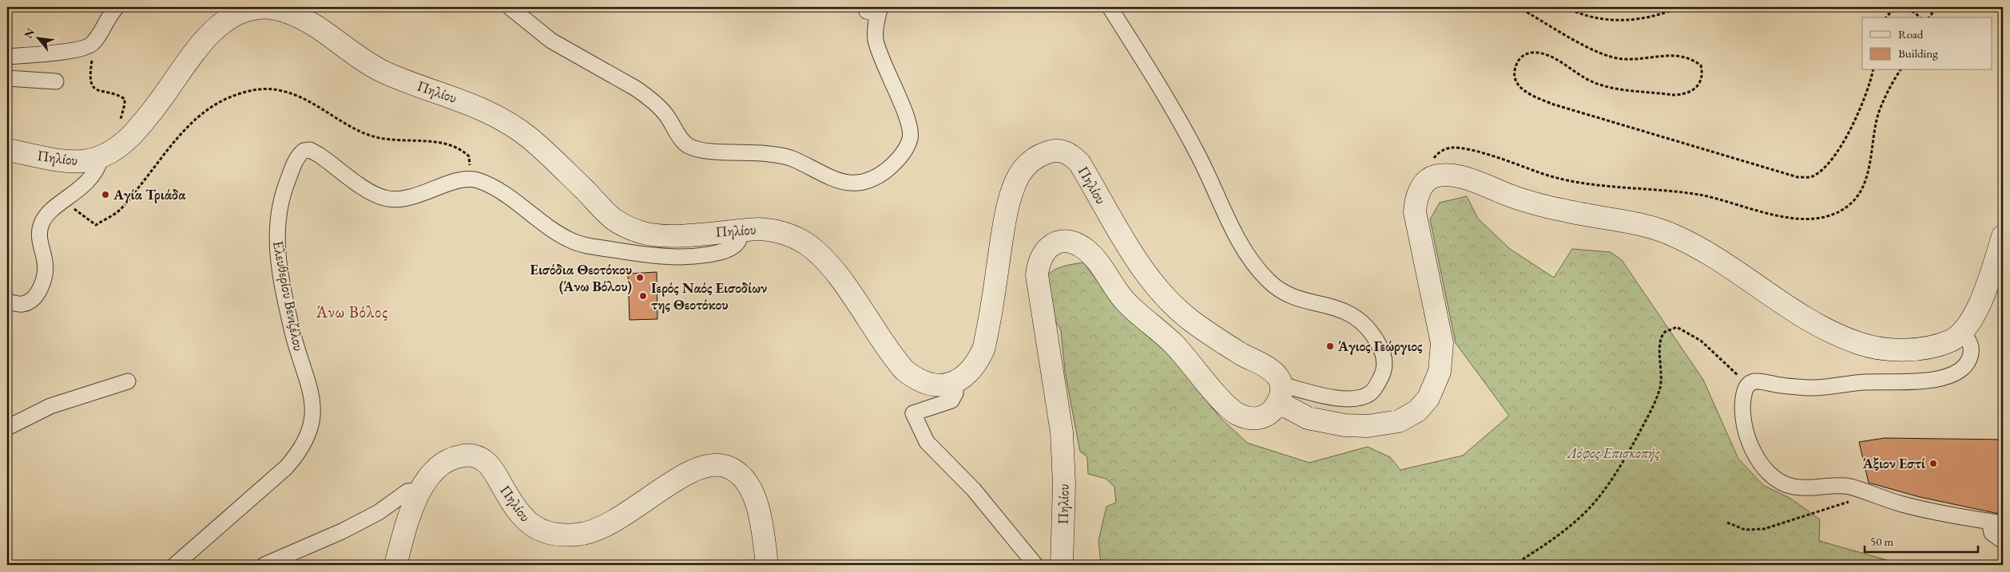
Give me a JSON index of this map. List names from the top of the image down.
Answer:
{
  "streets": {
    "main road": ["Πηλίου"],
    "street": ["Ελευθερίου Βενιζέλου"]
  },
  "districts": ["Άνω Βόλος"],
  "parks": ["Λόφος Επισκοπής"],
  "places": [
    "Αγία Τριάδα",
    "Εισόδια Θεοτόκου (Άνω Βόλου)",
    "Ιερός Ναός Εισοδίων της Θεοτόκου",
    "Άγιος Γεώργιος",
    "Άξιον Εστί"
  ],
  "legend": ["Road", "Building"],
  "scale_bar": "50 m",
  "north": "top left"
}
